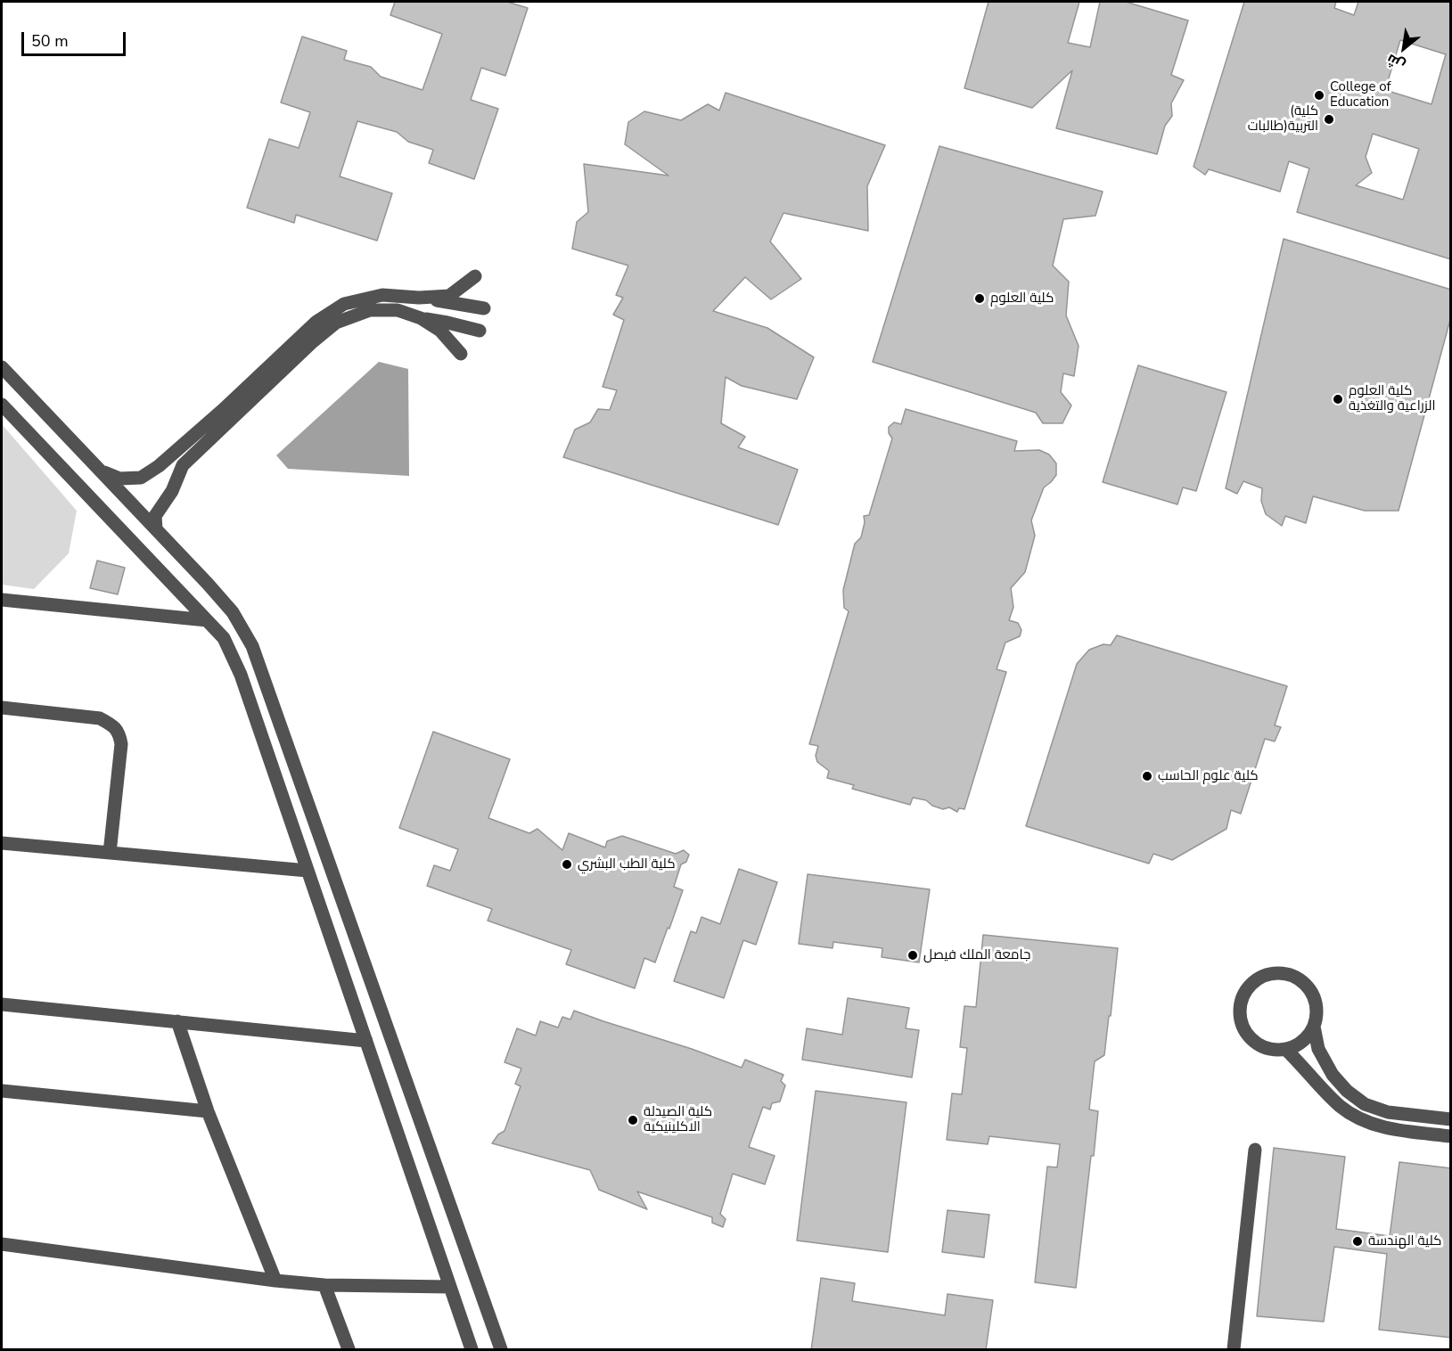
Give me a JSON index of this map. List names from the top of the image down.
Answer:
{
  "places": [
    "College of Education",
    "(كلية التربية(طالبات",
    "كلية العلوم",
    "كلية العلوم الزراعية والتغذية",
    "كلية علوم الحاسب",
    "كلية الطب البشري",
    "جامعة الملك فيصل",
    "كلية الصيدلة الاكلينيكية",
    "كلية الهندسة"
  ],
  "scale_bar": "50 m",
  "north": "bottom left"
}
